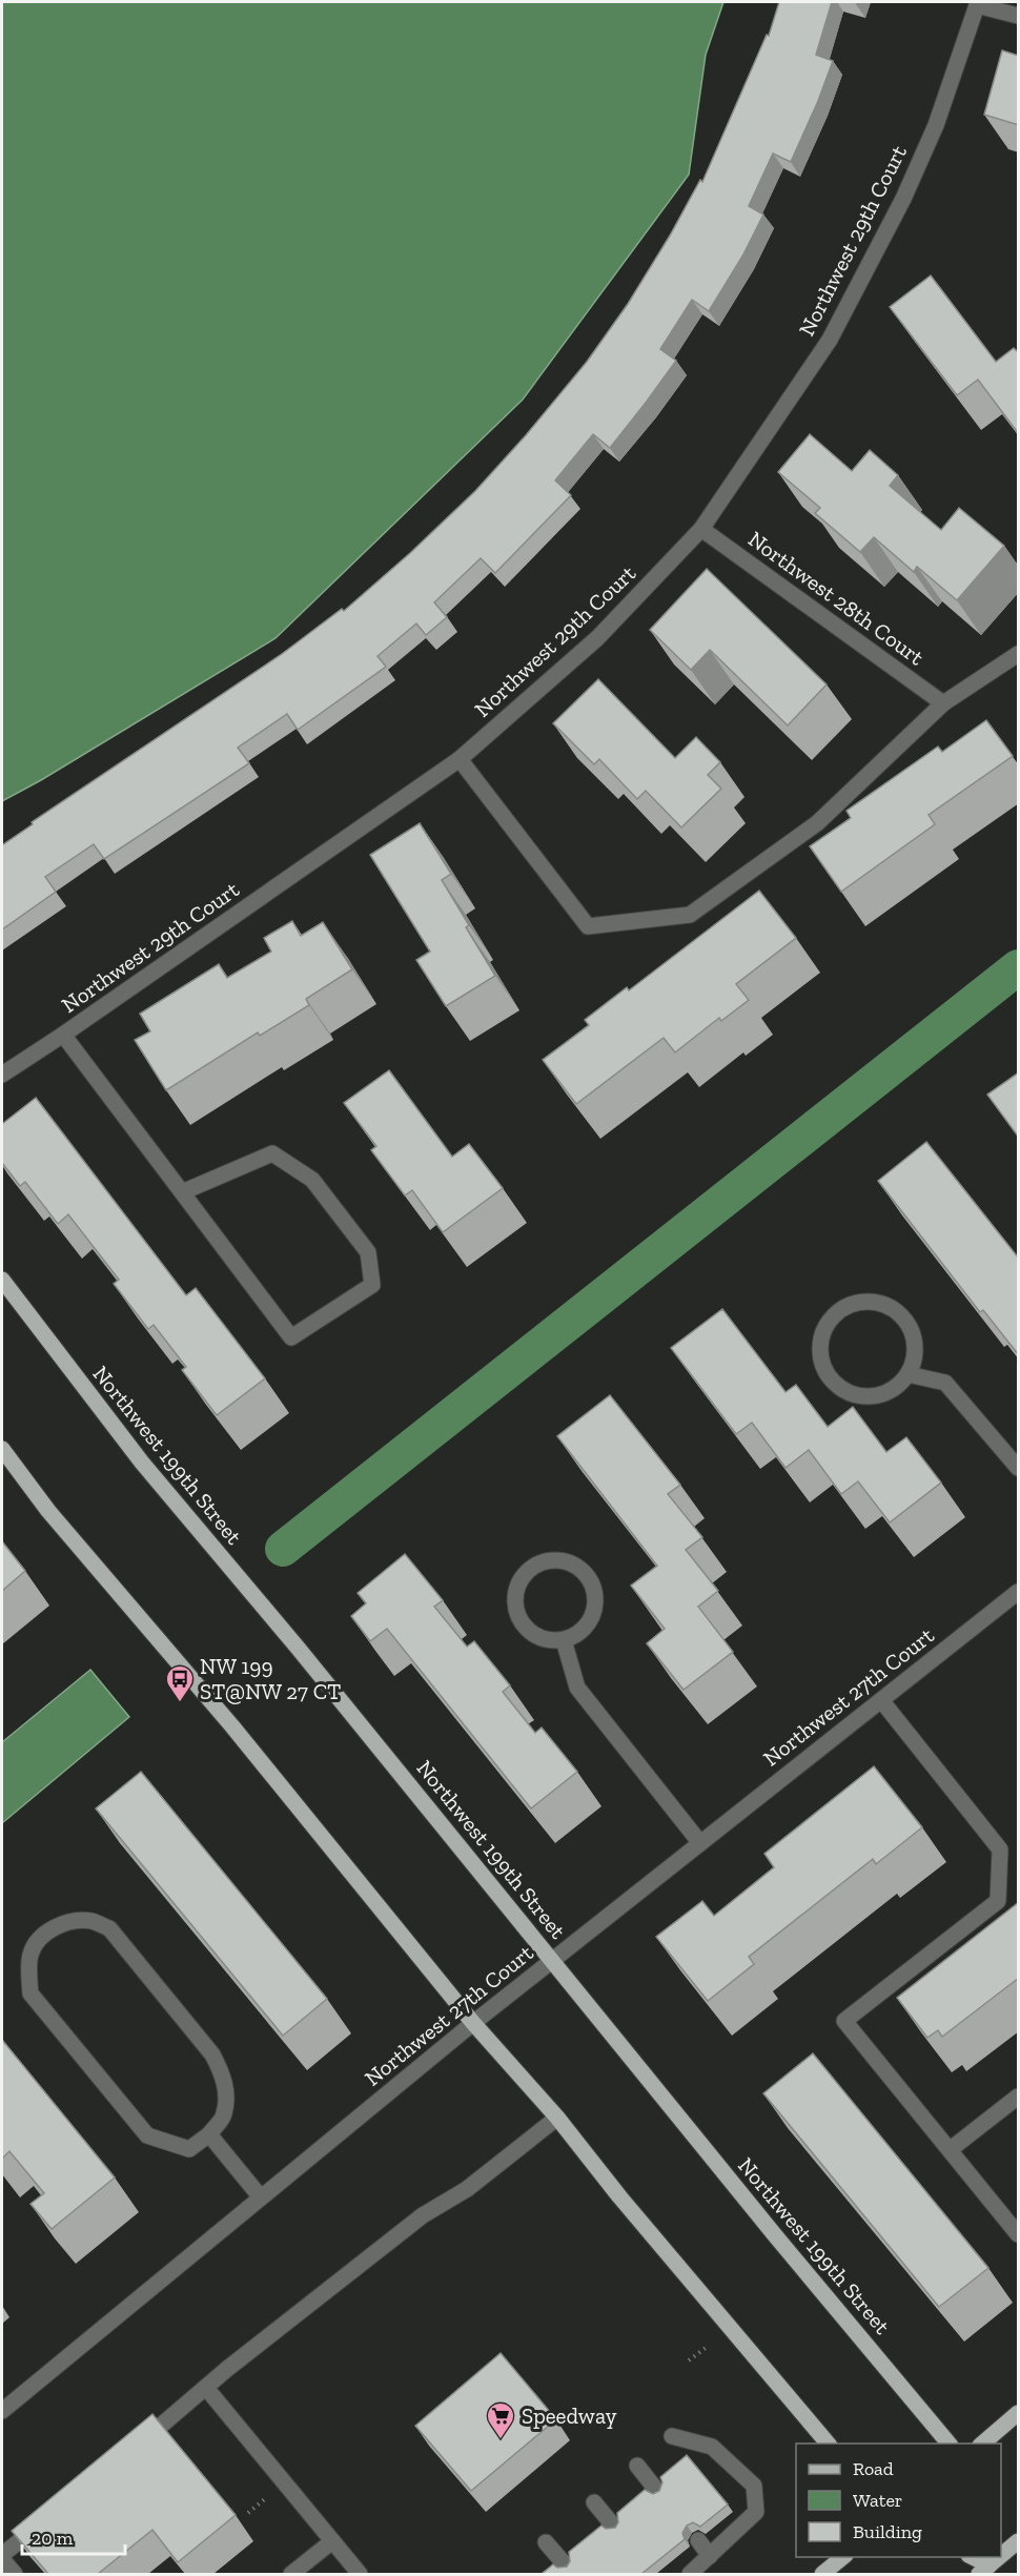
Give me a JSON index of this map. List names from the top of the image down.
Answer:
{
  "streets": {
    "main road": ["Northwest 199th Street"],
    "street": ["Northwest 29th Court", "Northwest 28th Court", "Northwest 27th Court"]
  },
  "crossings": [
    ["Northwest 29th Court", "Northwest 28th Court"],
    ["Northwest 199th Street", "Northwest 27th Court"]
  ],
  "places": {
    "bus stop": ["NW 199 ST@NW 27 CT"],
    "supermarket": ["Speedway"]
  },
  "legend": ["Road", "Water", "Building"],
  "scale_bar": "20 m"
}
